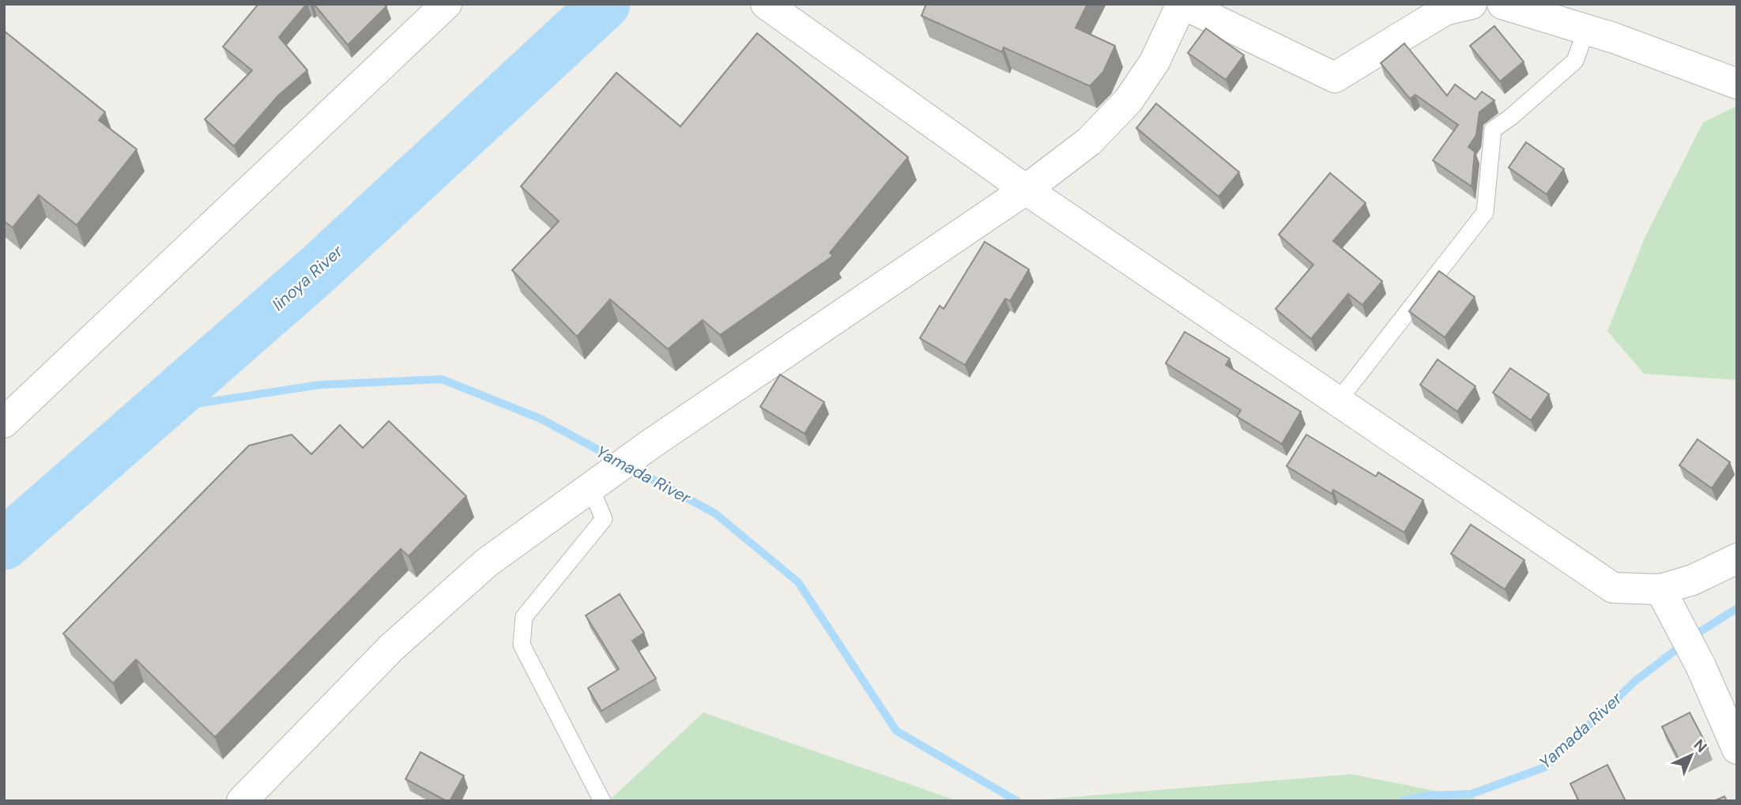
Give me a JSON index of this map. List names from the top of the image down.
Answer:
{
  "water": ["Iinoya River", "Yamada River"],
  "north": "top right"
}
